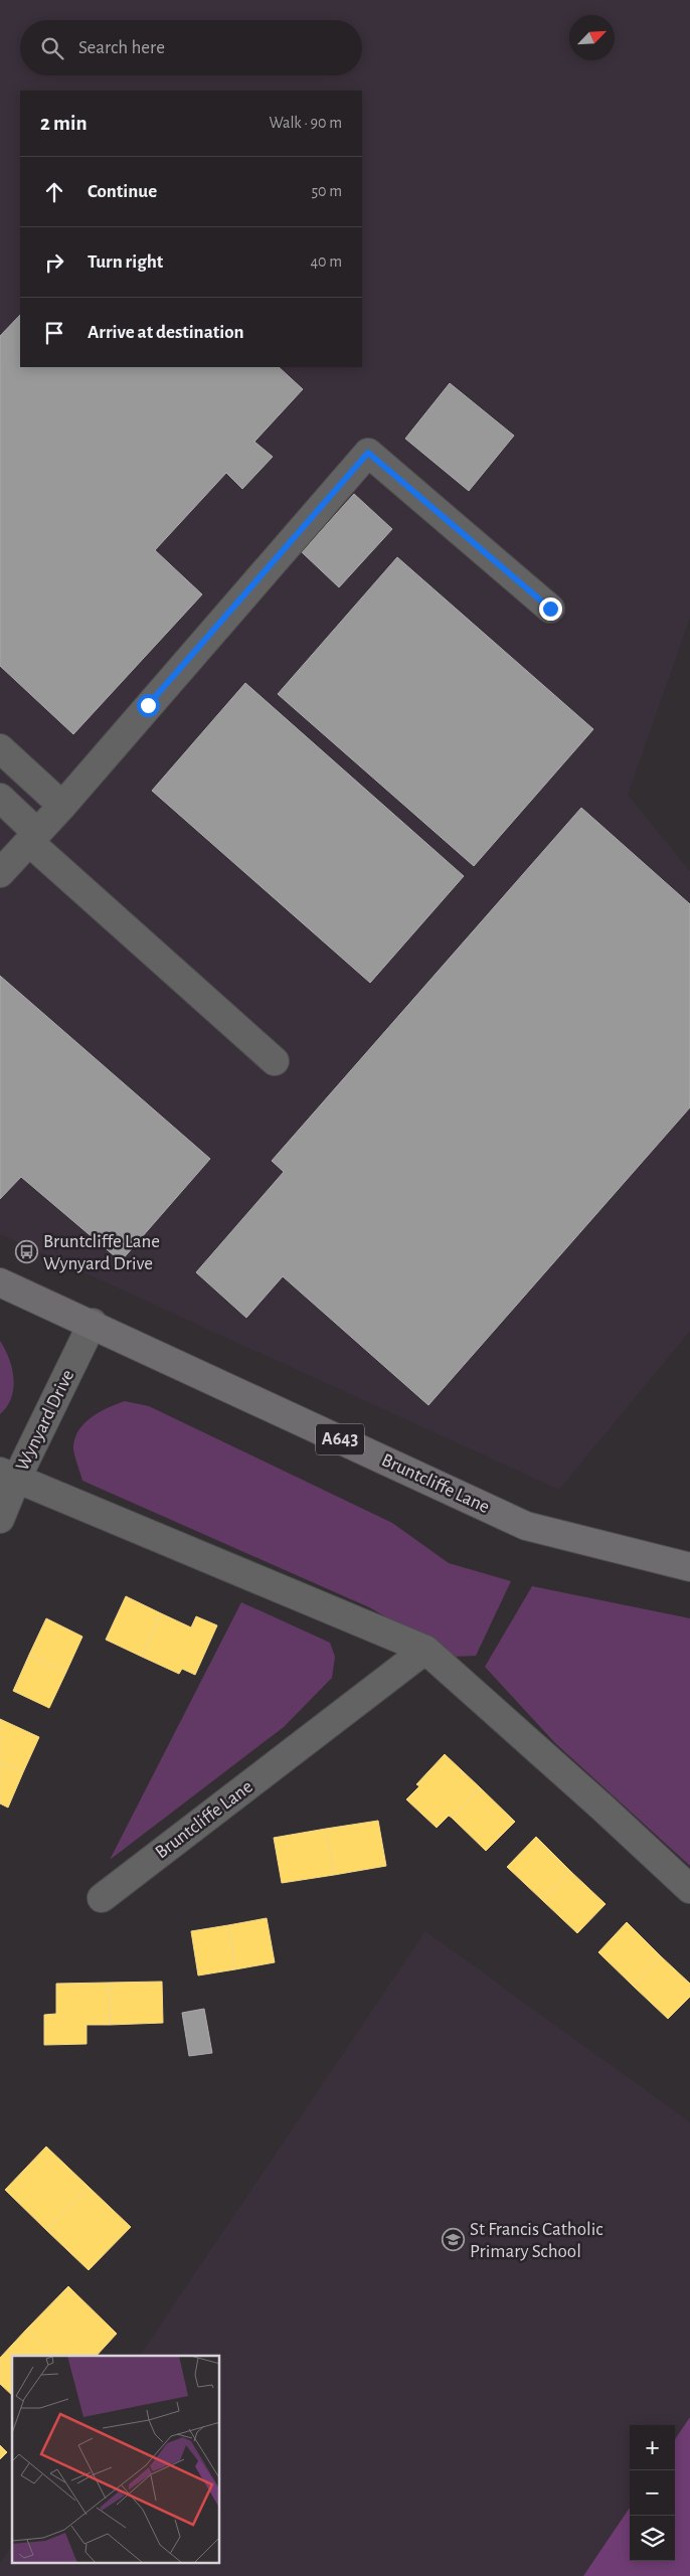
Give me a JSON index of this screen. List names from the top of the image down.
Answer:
{
  "streets": {
    "main road": ["A643", "Bruntcliffe Lane"],
    "street": ["Wynyard Drive"]
  },
  "crossings": [
    ["Wynyard Drive", "Bruntcliffe Lane"]
  ],
  "places": {
    "bus stop": ["Bruntcliffe Lane Wynyard Drive"],
    "school or university": ["St Francis Catholic Primary School"]
  },
  "north": "top right",
  "page": {
    "search": "Search here",
    "heading": ["2 min", "Walk · 90 m"],
    "list": [
      ["Continue", "50 m"],
      ["Turn right", "40 m"],
      "Arrive at destination"
    ],
    "map_buttons": ["+", "−"]
  }
}
